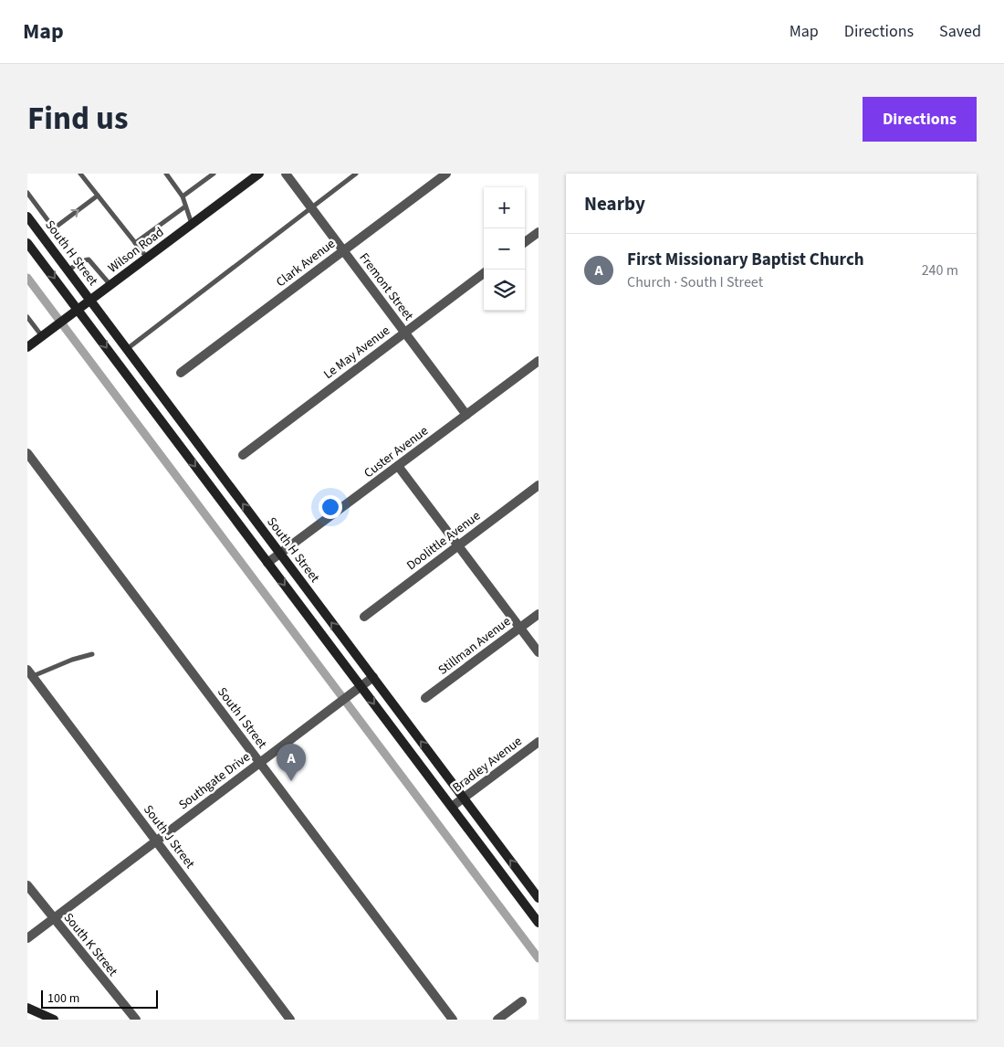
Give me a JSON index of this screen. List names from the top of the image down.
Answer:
{
  "streets": {
    "street": [
      "Wilson Road",
      "South H Street",
      "Clark Avenue",
      "Fremont Street",
      "Le May Avenue",
      "Custer Avenue",
      "Doolittle Avenue",
      "Stillman Avenue",
      "South I Street",
      "Bradley Avenue",
      "Southgate Drive",
      "South J Street",
      "South K Street"
    ]
  },
  "crossings": [
    ["Wilson Road", "South H Street"],
    ["South H Street", "Custer Avenue"],
    ["South H Street", "Bradley Avenue"],
    ["South H Street", "Southgate Drive"],
    ["Clark Avenue", "Fremont Street"],
    ["Fremont Street", "Le May Avenue"],
    ["Fremont Street", "Custer Avenue"],
    ["South I Street", "Southgate Drive"],
    ["Southgate Drive", "South J Street"],
    ["Southgate Drive", "South K Street"]
  ],
  "scale_bar": "100 m",
  "page": {
    "header": "Map",
    "nav": ["Map", "Directions", "Saved"],
    "title": "Find us",
    "buttons": "Directions",
    "heading": "Nearby",
    "map_buttons": ["+", "−"],
    "list": [
      {
        "mark": "A",
        "name": "First Missionary Baptist Church",
        "note": "Church · South I Street",
        "value": "240 m"
      }
    ],
    "pins": "A",
    "scale": "100 m"
  }
}
